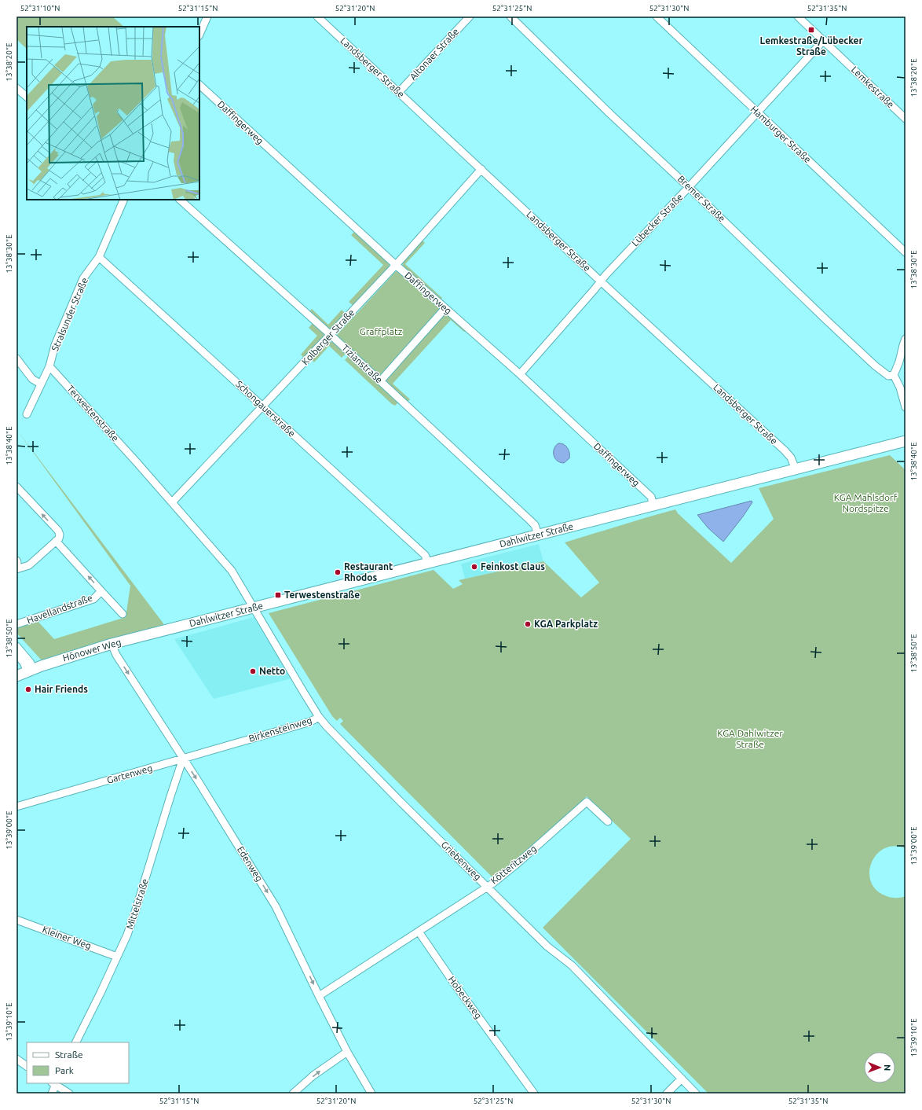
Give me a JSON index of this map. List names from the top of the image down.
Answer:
{
  "streets": {
    "main road": ["Dahlwitzer Straße", "Hönower Weg"],
    "street": [
      "Altonaer Straße",
      "Landsberger Straße",
      "Lemkestraße",
      "Daffingerweg",
      "Hamburger Straße",
      "Bremer Straße",
      "Lübecker Straße",
      "Stralsunder Straße",
      "Kolberger Straße",
      "Tizianstraße",
      "Schongauerstraße",
      "Terwestenstraße",
      "Havellandstraße",
      "Birkensteinweg",
      "Gartenweg",
      "Griebenweg",
      "Edenweg",
      "Kötteritzweg",
      "Mittelstraße",
      "Kleiner Weg",
      "Hobeckweg"
    ]
  },
  "crossings": [
    ["Altonaer Straße", "Landsberger Straße"],
    ["Landsberger Straße", "Lübecker Straße"],
    ["Landsberger Straße", "Kolberger Straße"],
    ["Landsberger Straße", "Dahlwitzer Straße"],
    ["Lemkestraße", "Lübecker Straße"],
    ["Daffingerweg", "Lübecker Straße"],
    ["Daffingerweg", "Kolberger Straße"],
    ["Daffingerweg", "Dahlwitzer Straße"],
    ["Hamburger Straße", "Lübecker Straße"],
    ["Bremer Straße", "Lübecker Straße"],
    ["Stralsunder Straße", "Schongauerstraße"],
    ["Stralsunder Straße", "Terwestenstraße"],
    ["Kolberger Straße", "Tizianstraße"],
    ["Kolberger Straße", "Schongauerstraße"],
    ["Kolberger Straße", "Terwestenstraße"],
    ["Tizianstraße", "Dahlwitzer Straße"],
    ["Schongauerstraße", "Dahlwitzer Straße"],
    ["Terwestenstraße", "Dahlwitzer Straße"],
    ["Terwestenstraße", "Griebenweg"],
    ["Dahlwitzer Straße", "Hönower Weg"],
    ["Dahlwitzer Straße", "Griebenweg"],
    ["Hönower Weg", "Edenweg"],
    ["Birkensteinweg", "Gartenweg"],
    ["Birkensteinweg", "Griebenweg"],
    ["Gartenweg", "Edenweg"],
    ["Gartenweg", "Mittelstraße"],
    ["Griebenweg", "Kötteritzweg"],
    ["Edenweg", "Kötteritzweg"],
    ["Edenweg", "Mittelstraße"],
    ["Kötteritzweg", "Hobeckweg"],
    ["Mittelstraße", "Kleiner Weg"]
  ],
  "one_way": ["Havellandstraße", "Edenweg"],
  "parks": ["Graffplatz", "KGA Mahlsdorf Nordspitze", "KGA Dahlwitzer Straße"],
  "places": {
    "transit": ["Lemkestraße/Lübecker Straße", "Terwestenstraße"],
    "other": [
      "Feinkost Claus",
      "Restaurant Rhodos",
      "KGA Parkplatz",
      "Netto",
      "Hair Friends"
    ]
  },
  "legend": ["Straße", "Park"],
  "north": "right",
  "coordinates": [
    "52°31'10\"N",
    "52°31'15\"N",
    "52°31'20\"N",
    "52°31'25\"N",
    "52°31'30\"N",
    "52°31'35\"N",
    "13°38'20\"E",
    "13°38'30\"E",
    "13°38'40\"E",
    "13°38'50\"E",
    "13°39'00\"E",
    "13°39'10\"E"
  ]
}
